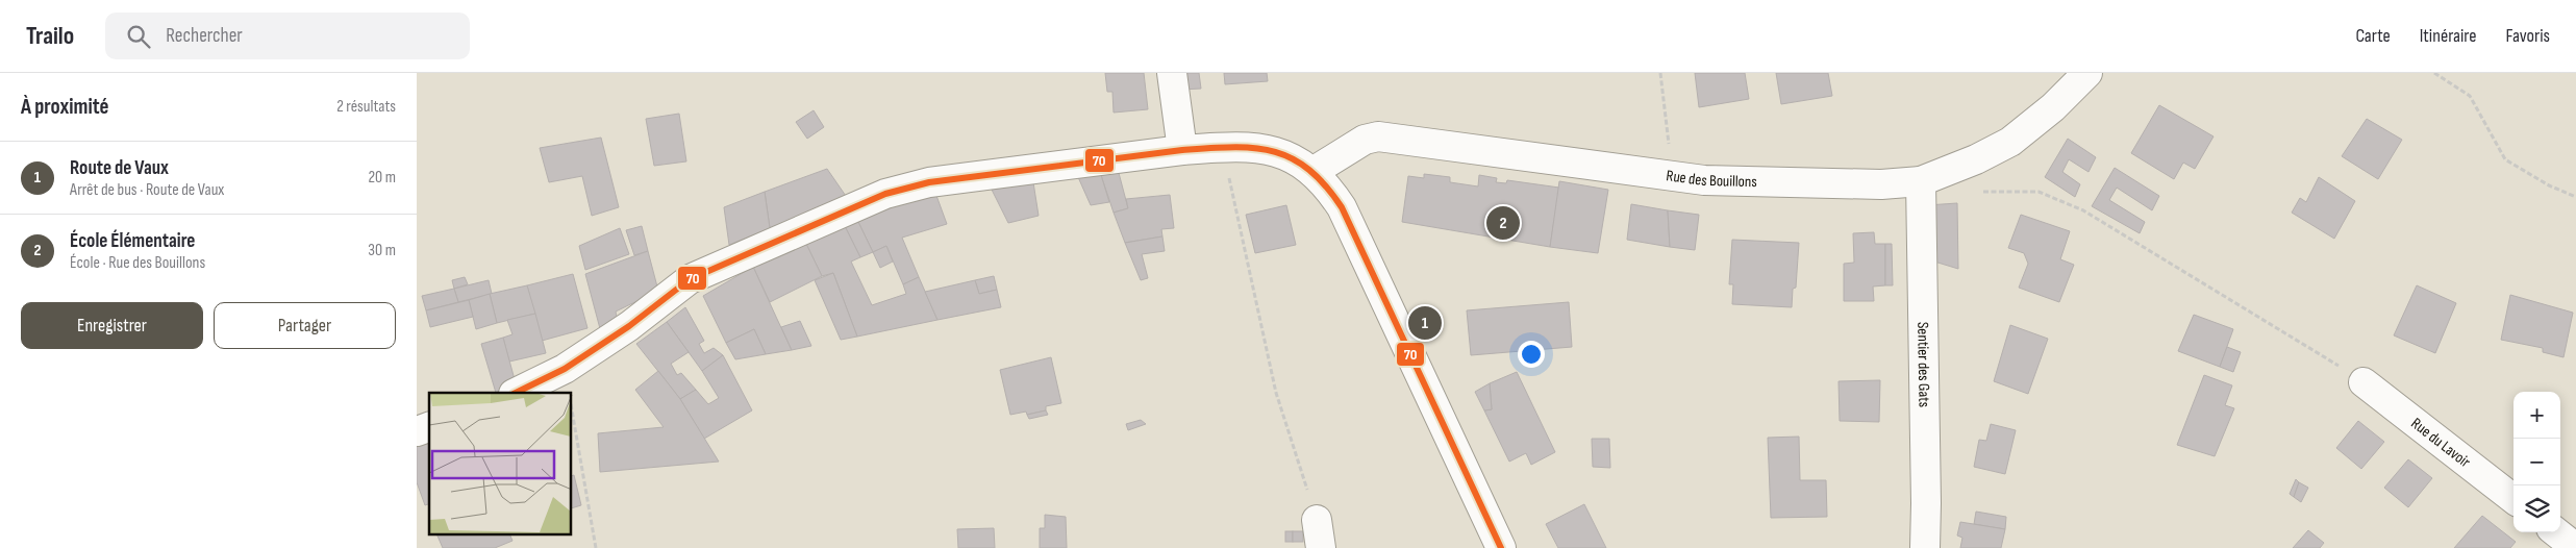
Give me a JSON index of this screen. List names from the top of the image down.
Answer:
{
  "streets": {
    "street": ["Rue des Bouillons", "Sentier des Gats", "Rue du Lavoir"]
  },
  "crossings": [
    ["Rue des Bouillons", "Sentier des Gats"]
  ],
  "lines": ["transit line 70"],
  "page": {
    "header": "Trailo",
    "search": "Rechercher",
    "nav": ["Carte", "Itinéraire", "Favoris"],
    "heading": ["À proximité", "2 résultats"],
    "list": [
      {
        "mark": "1",
        "name": "Route de Vaux",
        "note": "Arrêt de bus · Route de Vaux",
        "value": "20 m"
      },
      {
        "mark": "2",
        "name": "École Élémentaire",
        "note": "École · Rue des Bouillons",
        "value": "30 m"
      }
    ],
    "pins": ["2", "1"],
    "buttons": ["Enregistrer", "Partager"],
    "map_buttons": ["+", "−"]
  }
}
